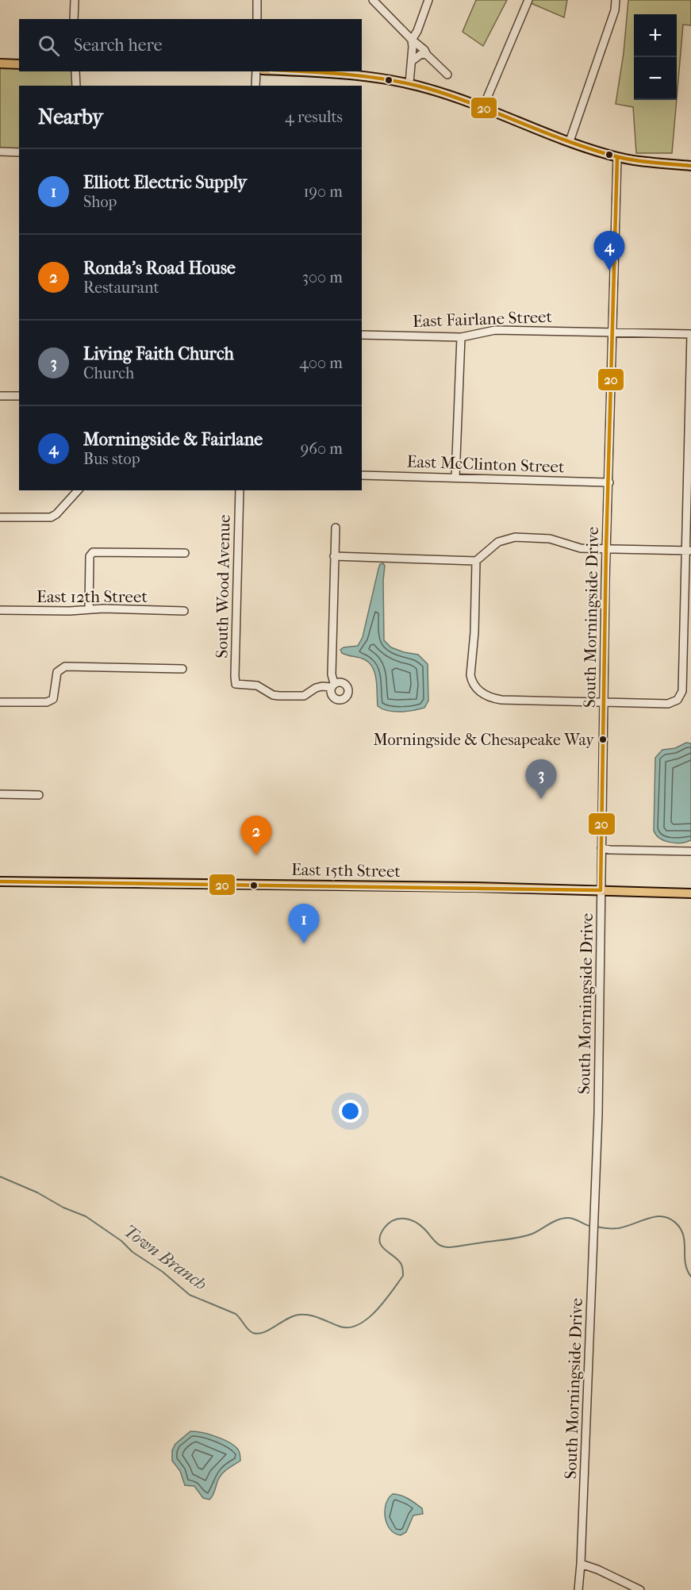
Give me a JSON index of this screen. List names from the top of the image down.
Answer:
{
  "streets": {
    "main road": ["East 15th Street"],
    "street": [
      "East Fairlane Street",
      "East McClinton Street",
      "South Wood Avenue",
      "East 12th Street",
      "South Morningside Drive"
    ]
  },
  "crossings": [
    ["East Fairlane Street", "South Morningside Drive"],
    ["East McClinton Street", "South Morningside Drive"],
    ["South Morningside Drive", "East 15th Street"]
  ],
  "water": ["Town Branch"],
  "places": ["Morningside & Chesapeake Way"],
  "lines": ["transit line 20"],
  "page": {
    "map_buttons": ["+", "−"],
    "search": "Search here",
    "heading": ["Nearby", "4 results"],
    "list": [
      {
        "mark": "1",
        "name": "Elliott Electric Supply",
        "note": "Shop",
        "value": "190 m"
      },
      {
        "mark": "2",
        "name": "Ronda’s Road House",
        "note": "Restaurant",
        "value": "300 m"
      },
      {
        "mark": "3",
        "name": "Living Faith Church",
        "note": "Church",
        "value": "400 m"
      },
      {
        "mark": "4",
        "name": "Morningside & Fairlane",
        "note": "Bus stop",
        "value": "960 m"
      }
    ],
    "pins": [
      "4",
      "3",
      "2",
      "1"
    ]
  }
}
